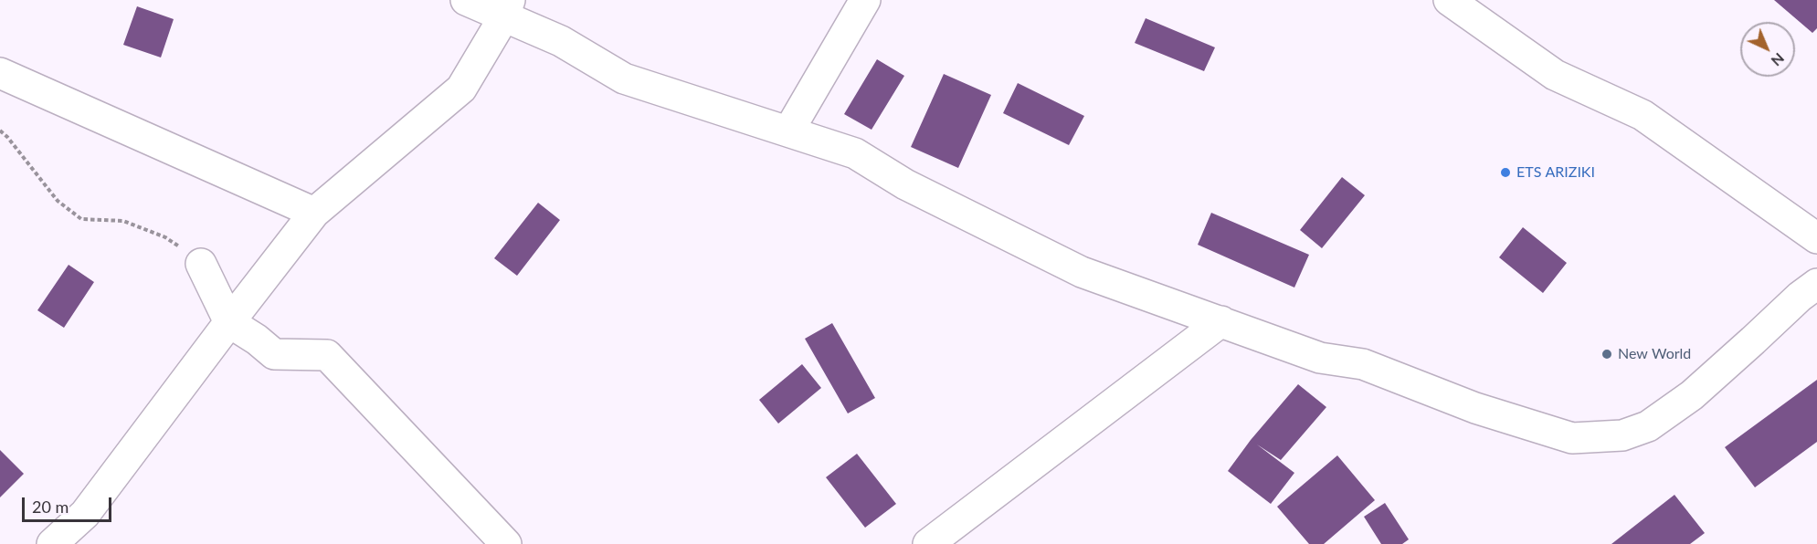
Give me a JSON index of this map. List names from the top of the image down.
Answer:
{
  "places": ["ETS ARIZIKI", "New World"],
  "scale_bar": "20 m",
  "north": "bottom right"
}
